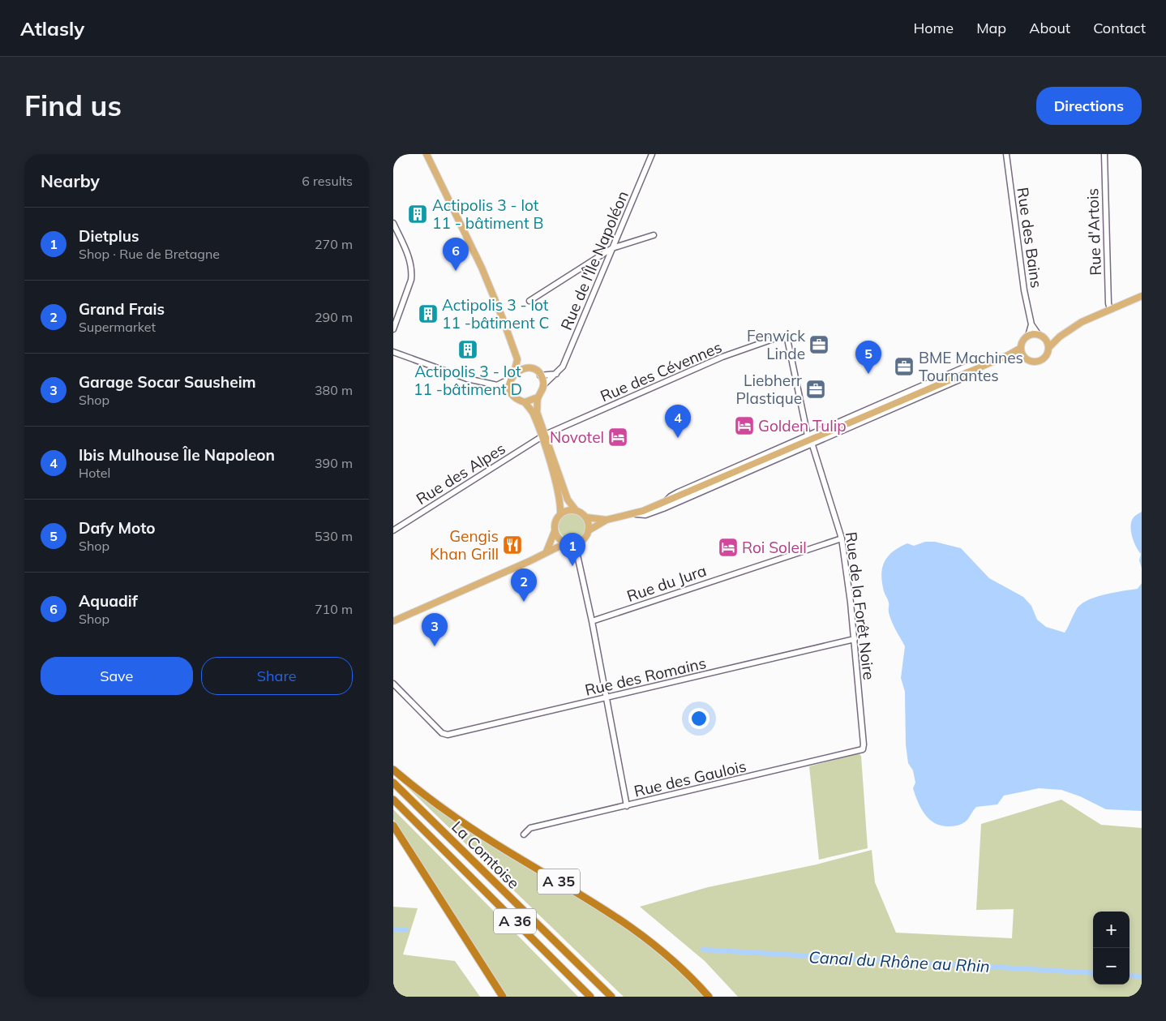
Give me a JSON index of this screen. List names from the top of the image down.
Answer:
{
  "streets": {
    "highway": ["La Comtoise", "A 35", "A 36"],
    "street": [
      "Rue d'Artois",
      "Rue des Bains",
      "Rue de l'Île Napoléon",
      "Rue des Cévennes",
      "Rue des Alpes",
      "Rue du Jura",
      "Rue de la Forêt Noire",
      "Rue des Romains",
      "Rue des Gaulois"
    ]
  },
  "crossings": [
    ["Rue des Cévennes", "Rue des Alpes"],
    ["Rue du Jura", "Rue de la Forêt Noire"],
    ["Rue de la Forêt Noire", "Rue des Romains"],
    ["Rue de la Forêt Noire", "Rue des Gaulois"]
  ],
  "water": ["Canal du Rhône au Rhin"],
  "places": {
    "building": ["Actipolis 3 - lot 11 - bâtiment B", "Actipolis 3 - lot 11 -bâtiment C", "Actipolis 3 - lot 11 -bâtiment D"],
    "office": ["Fenwick Linde", "BME Machines Tournantes", "Liebherr Plastique"],
    "hotel": ["Golden Tulip", "Novotel", "Roi Soleil"],
    "restaurant": ["Gengis Khan Grill"]
  },
  "page": {
    "header": "Atlasly",
    "nav": [
      "Home",
      "Map",
      "About",
      "Contact"
    ],
    "buttons": [
      "Directions",
      ["Save", "Share"]
    ],
    "title": "Find us",
    "heading": ["Nearby", "6 results"],
    "list": [
      {
        "mark": "1",
        "name": "Dietplus",
        "note": "Shop · Rue de Bretagne",
        "value": "270 m"
      },
      {
        "mark": "2",
        "name": "Grand Frais",
        "note": "Supermarket",
        "value": "290 m"
      },
      {
        "mark": "3",
        "name": "Garage Socar Sausheim",
        "note": "Shop",
        "value": "380 m"
      },
      {
        "mark": "4",
        "name": "Ibis Mulhouse Île Napoleon",
        "note": "Hotel",
        "value": "390 m"
      },
      {
        "mark": "5",
        "name": "Dafy Moto",
        "note": "Shop",
        "value": "530 m"
      },
      {
        "mark": "6",
        "name": "Aquadif",
        "note": "Shop",
        "value": "710 m"
      }
    ],
    "pins": [
      "6",
      "5",
      "4",
      "1",
      "2",
      "3"
    ],
    "map_buttons": ["+", "−"]
  }
}
